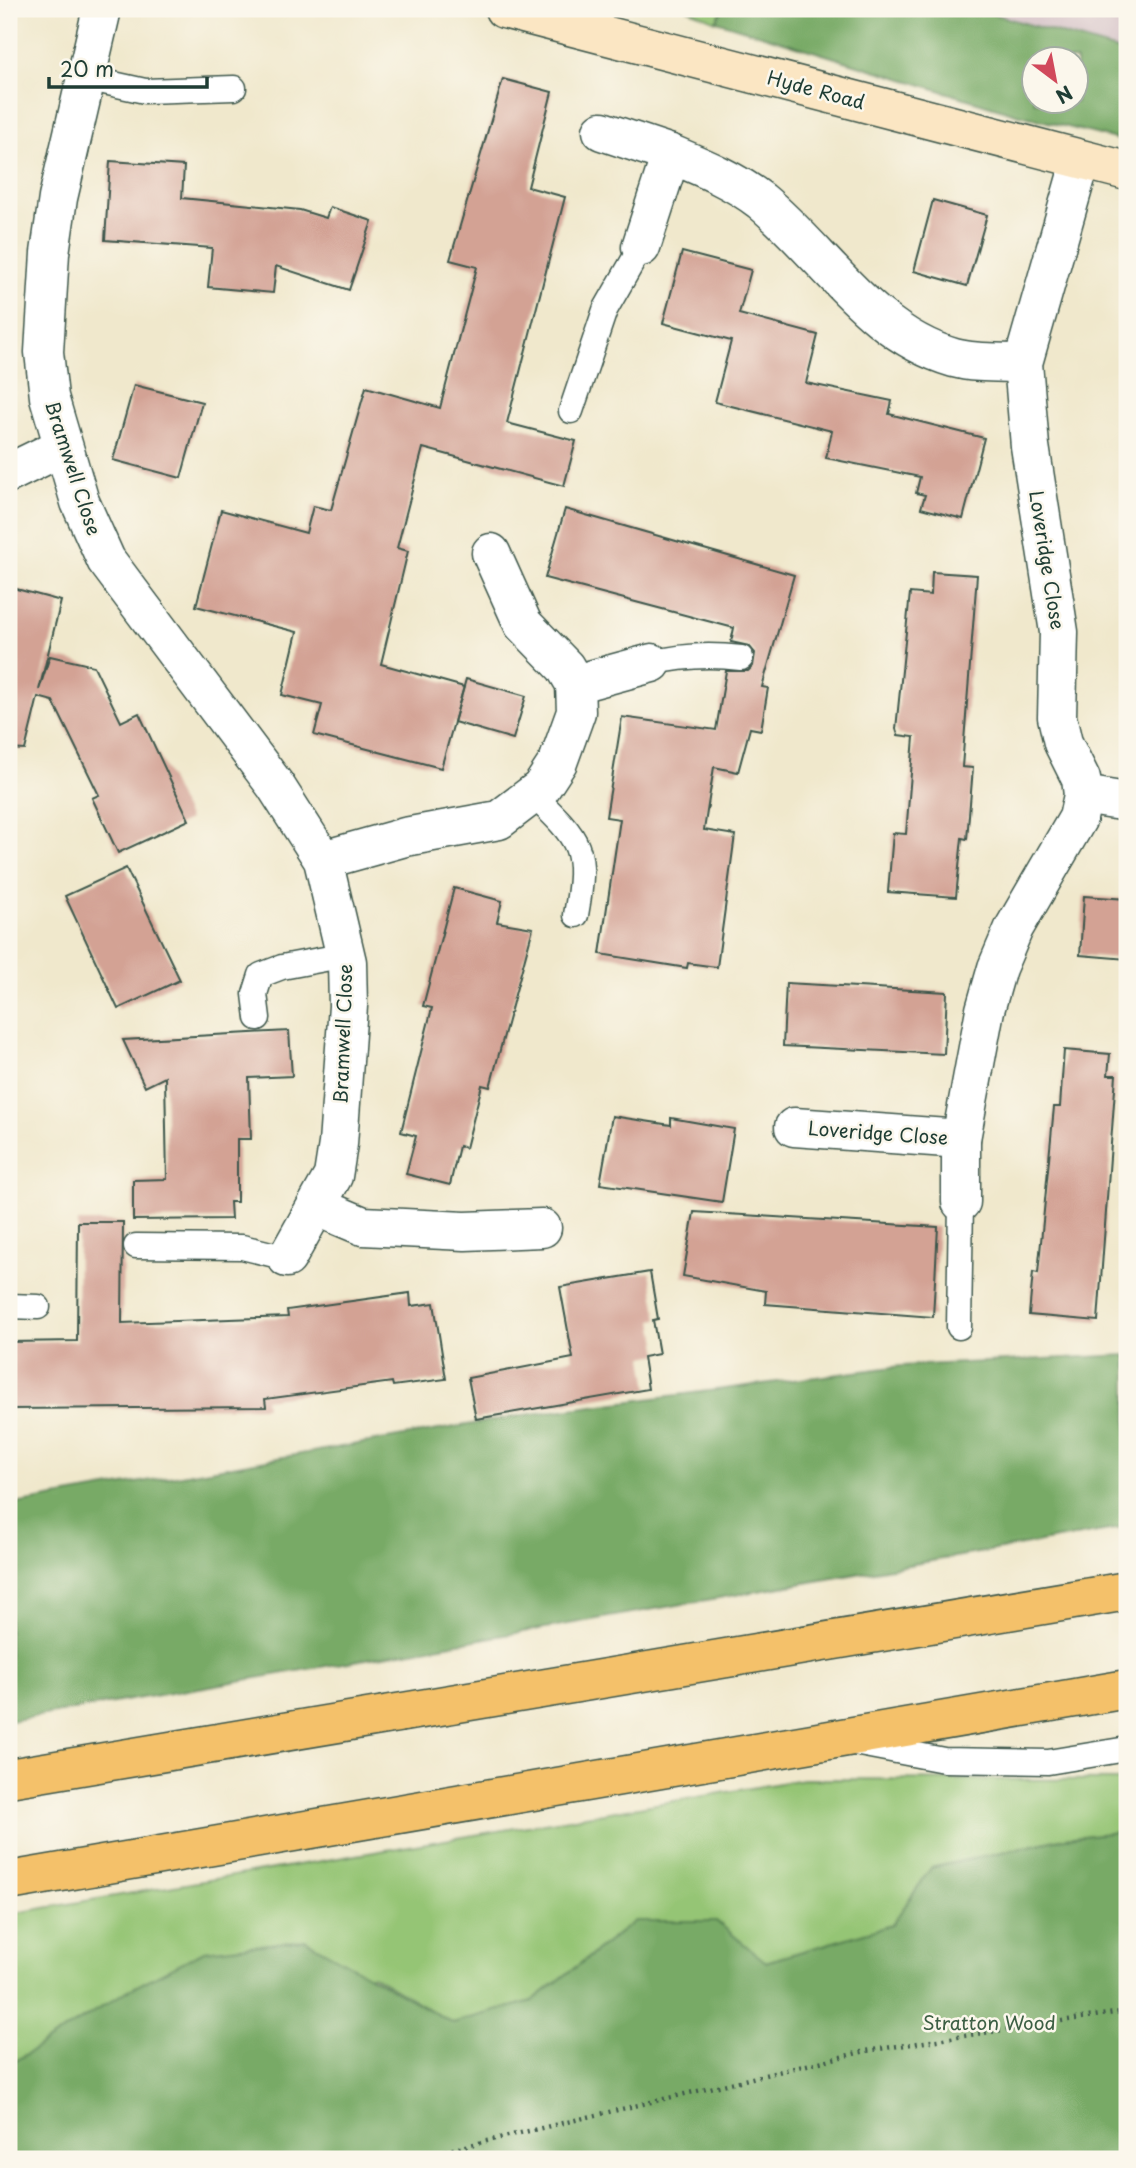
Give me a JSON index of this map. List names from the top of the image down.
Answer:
{
  "streets": {
    "main road": ["Hyde Road"],
    "street": ["Bramwell Close", "Loveridge Close"]
  },
  "crossings": [
    ["Hyde Road", "Loveridge Close"]
  ],
  "parks": ["Stratton Wood"],
  "scale_bar": "20 m",
  "north": "bottom right"
}
